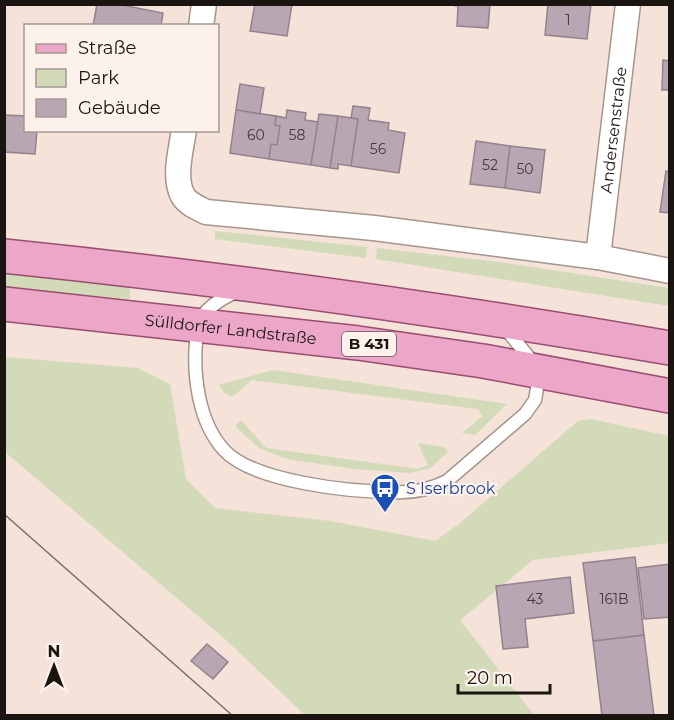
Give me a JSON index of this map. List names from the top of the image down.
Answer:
{
  "streets": {
    "main road": ["Sülldorfer Landstraße", "B 431"],
    "street": ["Andersenstraße"]
  },
  "places": {
    "bus stop": ["S Iserbrook"]
  },
  "house_numbers": [
    "1",
    "60",
    "58",
    "56",
    "52",
    "50",
    "43",
    "161B"
  ],
  "legend": ["Straße", "Park", "Gebäude"],
  "scale_bar": "20 m",
  "north": "top"
}
